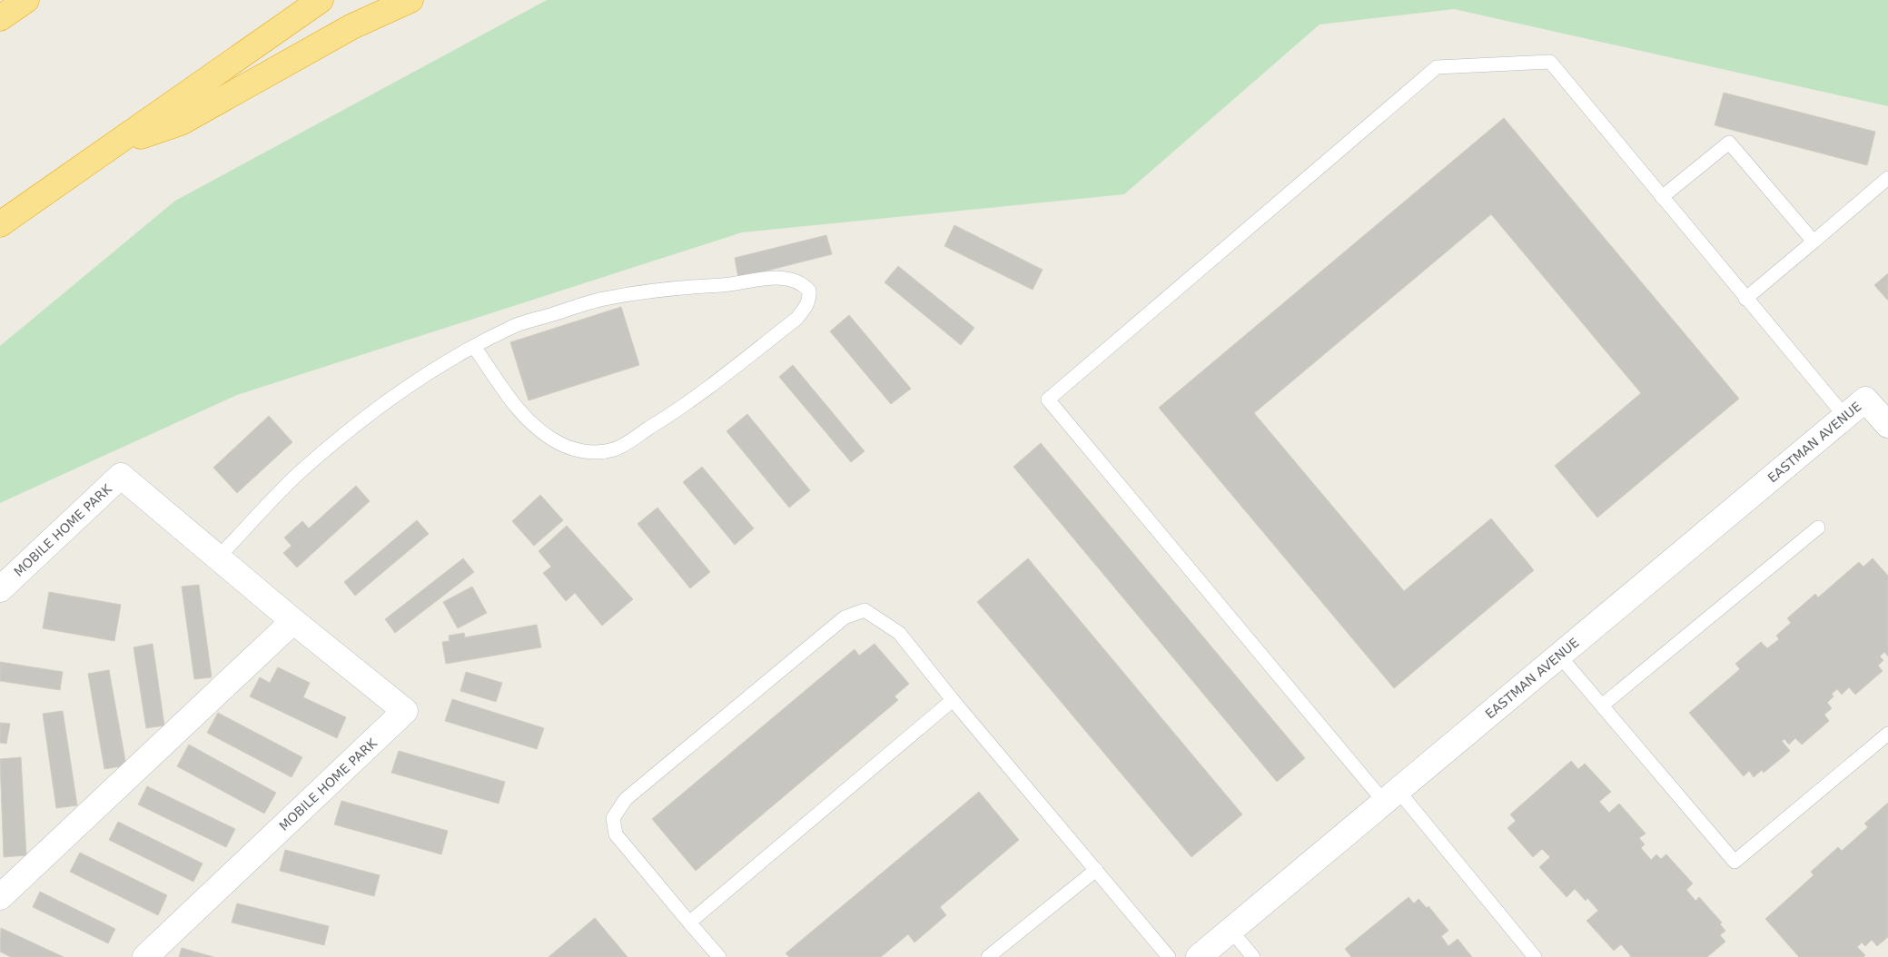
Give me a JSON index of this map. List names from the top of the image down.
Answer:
{
  "streets": {
    "street": ["EASTMAN AVENUE", "MOBILE HOME PARK"]
  }
}
